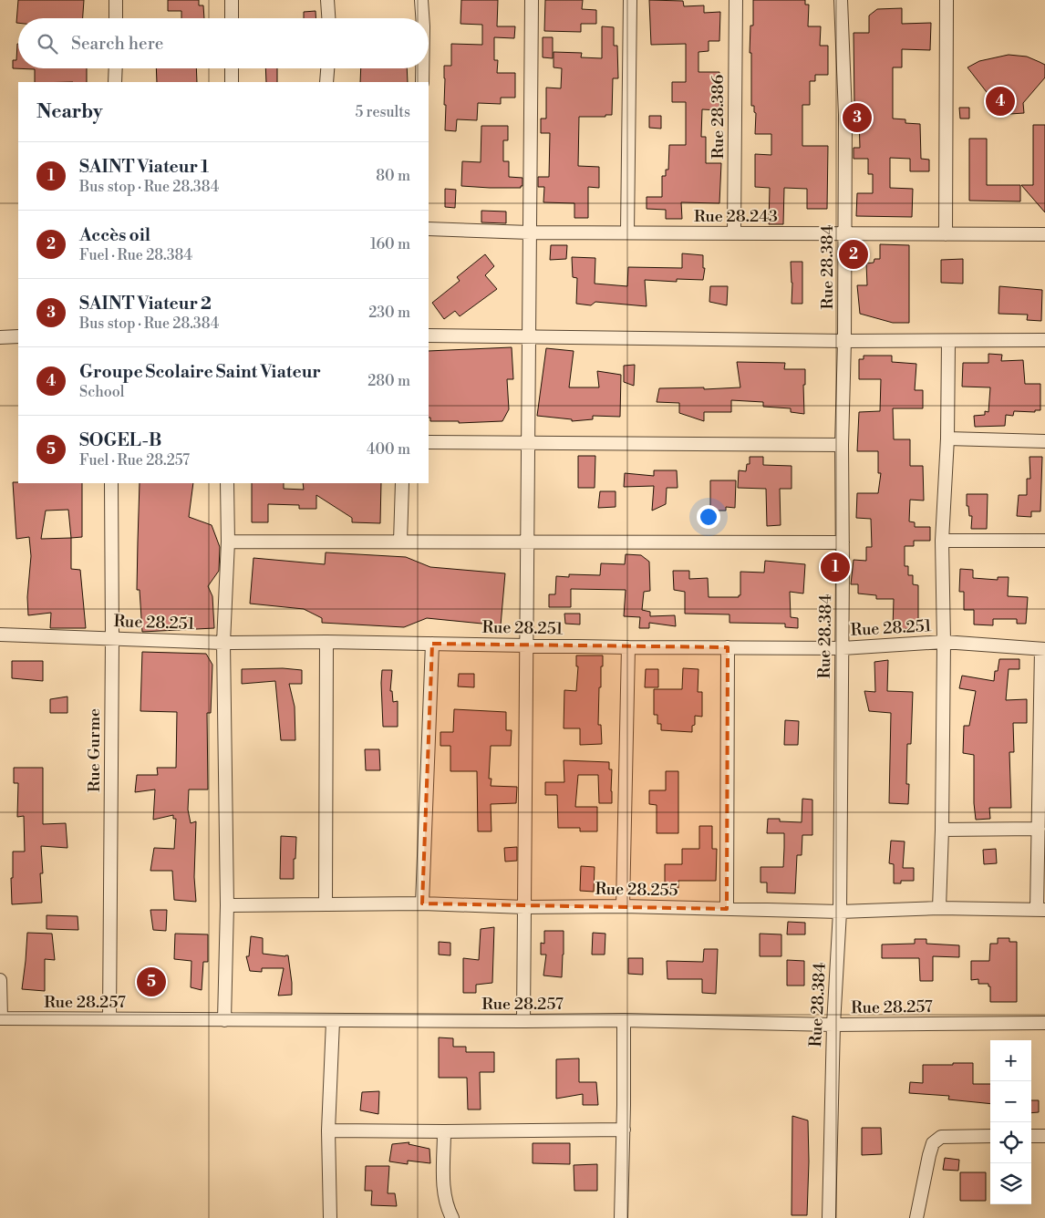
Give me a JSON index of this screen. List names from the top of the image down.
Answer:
{
  "streets": {
    "street": [
      "Rue 28.386",
      "Rue 28.243",
      "Rue 28.384",
      "Rue 28.251",
      "Rue Gurme",
      "Rue 28.255",
      "Rue 28.257"
    ]
  },
  "crossings": [
    ["Rue 28.386", "Rue 28.243"],
    ["Rue 28.243", "Rue 28.384"],
    ["Rue 28.384", "Rue 28.251"],
    ["Rue 28.384", "Rue 28.255"],
    ["Rue 28.384", "Rue 28.257"],
    ["Rue 28.251", "Rue Gurme"],
    ["Rue Gurme", "Rue 28.257"]
  ],
  "page": {
    "search": "Search here",
    "heading": ["Nearby", "5 results"],
    "pins": [
      "4",
      "3",
      "2",
      "1",
      "5"
    ],
    "list": [
      {
        "mark": "1",
        "name": "SAINT Viateur 1",
        "note": "Bus stop · Rue 28.384",
        "value": "80 m"
      },
      {
        "mark": "2",
        "name": "Accès oil",
        "note": "Fuel · Rue 28.384",
        "value": "160 m"
      },
      {
        "mark": "3",
        "name": "SAINT Viateur 2",
        "note": "Bus stop · Rue 28.384",
        "value": "230 m"
      },
      {
        "mark": "4",
        "name": "Groupe Scolaire Saint Viateur",
        "note": "School",
        "value": "280 m"
      },
      {
        "mark": "5",
        "name": "SOGEL-B",
        "note": "Fuel · Rue 28.257",
        "value": "400 m"
      }
    ],
    "map_buttons": ["+", "−"]
  }
}
